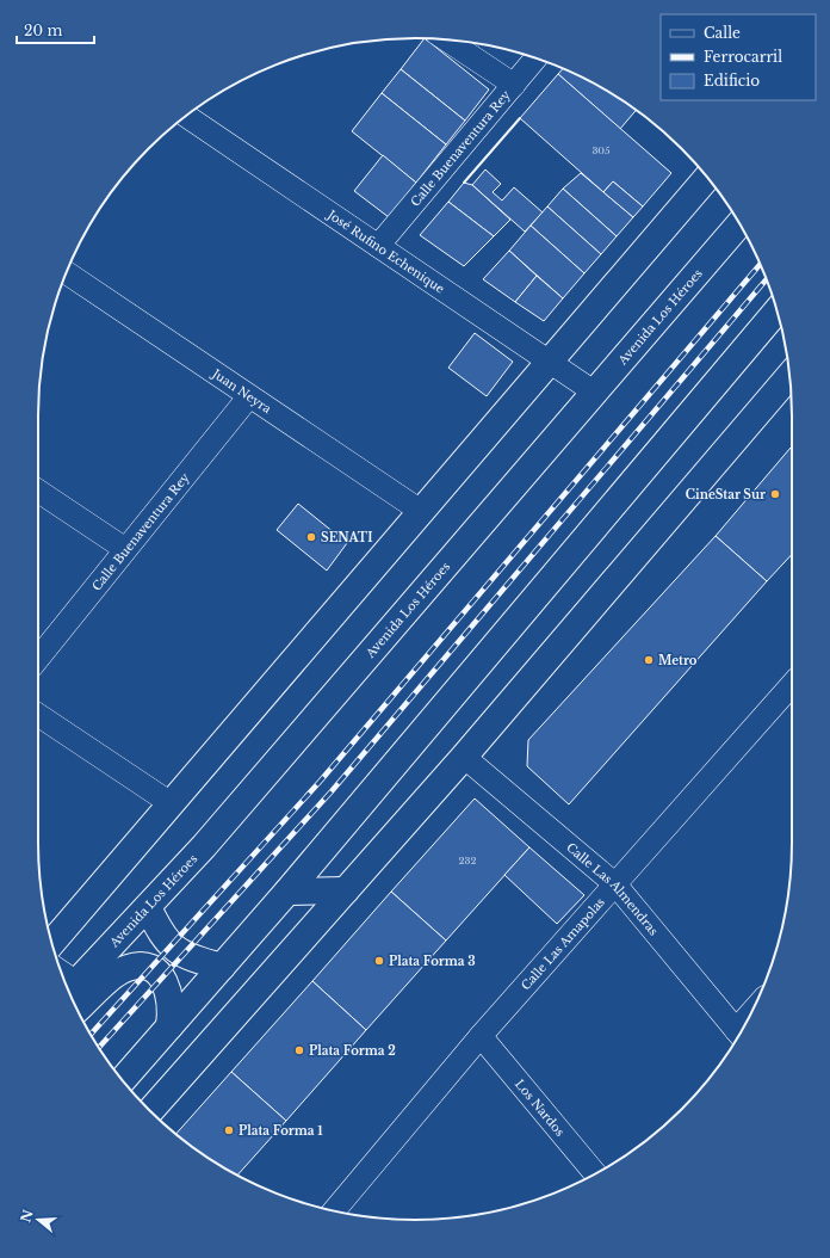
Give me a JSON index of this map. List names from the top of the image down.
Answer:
{
  "streets": {
    "main road": ["Avenida Los Héroes"],
    "street": [
      "Calle Buenaventura Rey",
      "José Rufino Echenique",
      "Juan Neyra",
      "Calle Las Almendras",
      "Calle Las Amapolas",
      "Los Nardos"
    ]
  },
  "crossings": [
    ["Calle Buenaventura Rey", "José Rufino Echenique"],
    ["Calle Buenaventura Rey", "Juan Neyra"],
    ["José Rufino Echenique", "Avenida Los Héroes"],
    ["Calle Las Almendras", "Calle Las Amapolas"],
    ["Calle Las Amapolas", "Los Nardos"]
  ],
  "places": [
    "CineStar Sur",
    "SENATI",
    "Metro",
    "Plata Forma 3",
    "Plata Forma 2",
    "Plata Forma 1"
  ],
  "house_numbers": ["305", "232"],
  "legend": ["Calle", "Ferrocarril", "Edificio"],
  "scale_bar": "20 m",
  "north": "left"
}
